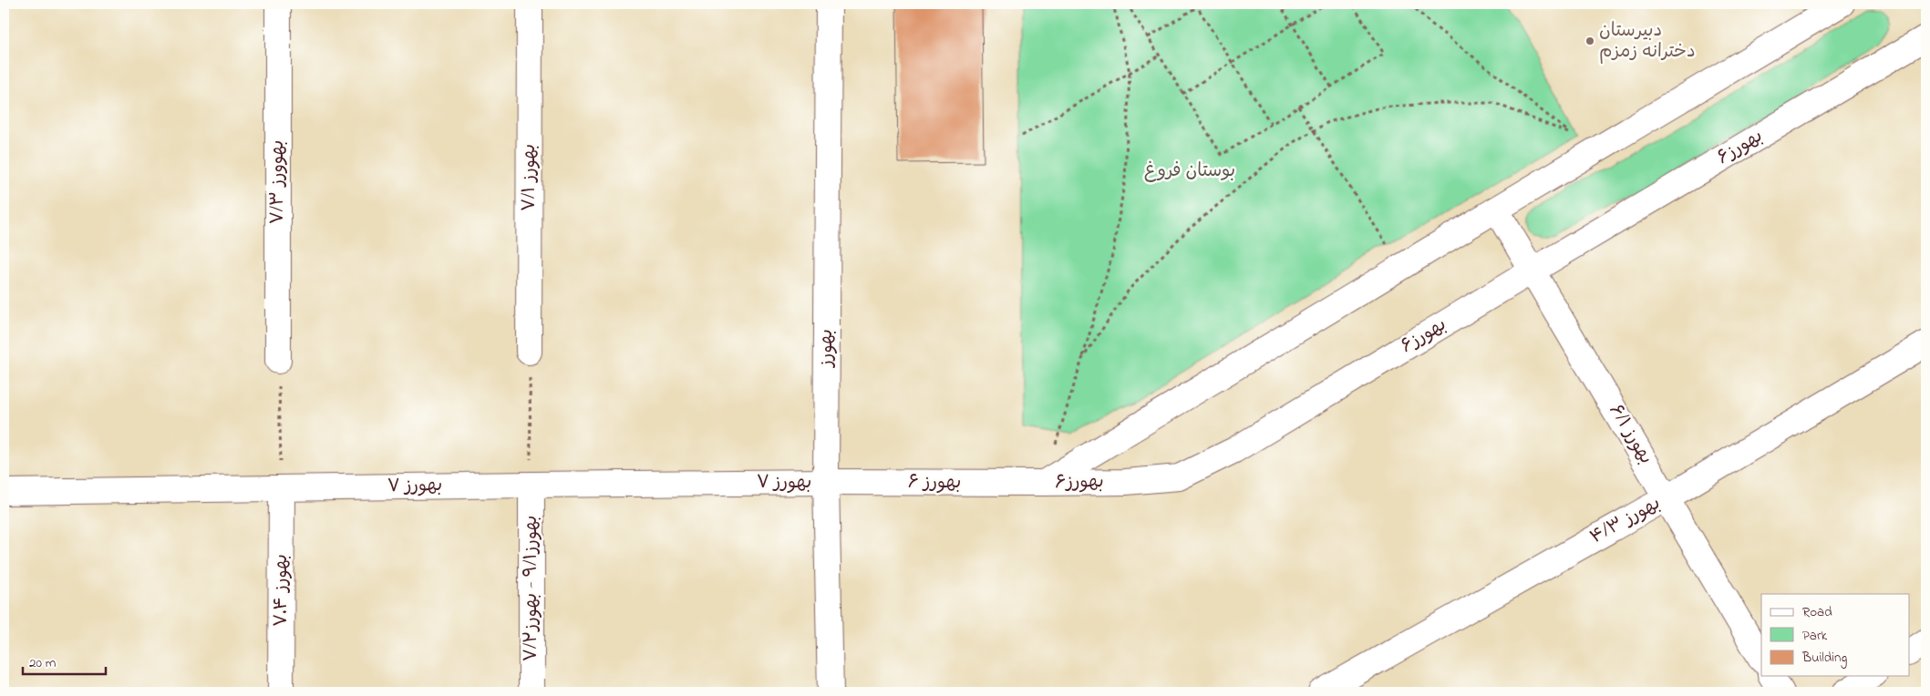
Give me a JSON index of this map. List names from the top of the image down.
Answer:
{
  "streets": {
    "street": [
      "بهورز۶",
      "بهورز ۷/۱",
      "بهوورز ۷/۳",
      "بهورز",
      "بهورز ۶/۱",
      "بهورز ۷",
      "بهورز ۶",
      "بهورز ۴/۳",
      "بهورز۹/۱ - بهورز۷/۲",
      "بهورز ۷.۴"
    ]
  },
  "crossings": [
    ["بهورز۶", "بهورز ۶/۱"],
    ["بهورز۶", "بهورز ۶"],
    ["بهورز", "بهورز ۷"],
    ["بهورز", "بهورز ۶"],
    ["بهورز ۶/۱", "بهورز ۴/۳"],
    ["بهورز ۷", "بهورز ۶"],
    ["بهورز ۷", "بهورز۹/۱ - بهورز۷/۲"],
    ["بهورز ۷", "بهورز ۷.۴"]
  ],
  "parks": ["بوستان فروغ"],
  "places": ["دبیرستان دخترانه زمزم"],
  "legend": ["Road", "Park", "Building"],
  "scale_bar": "20 m"
}
